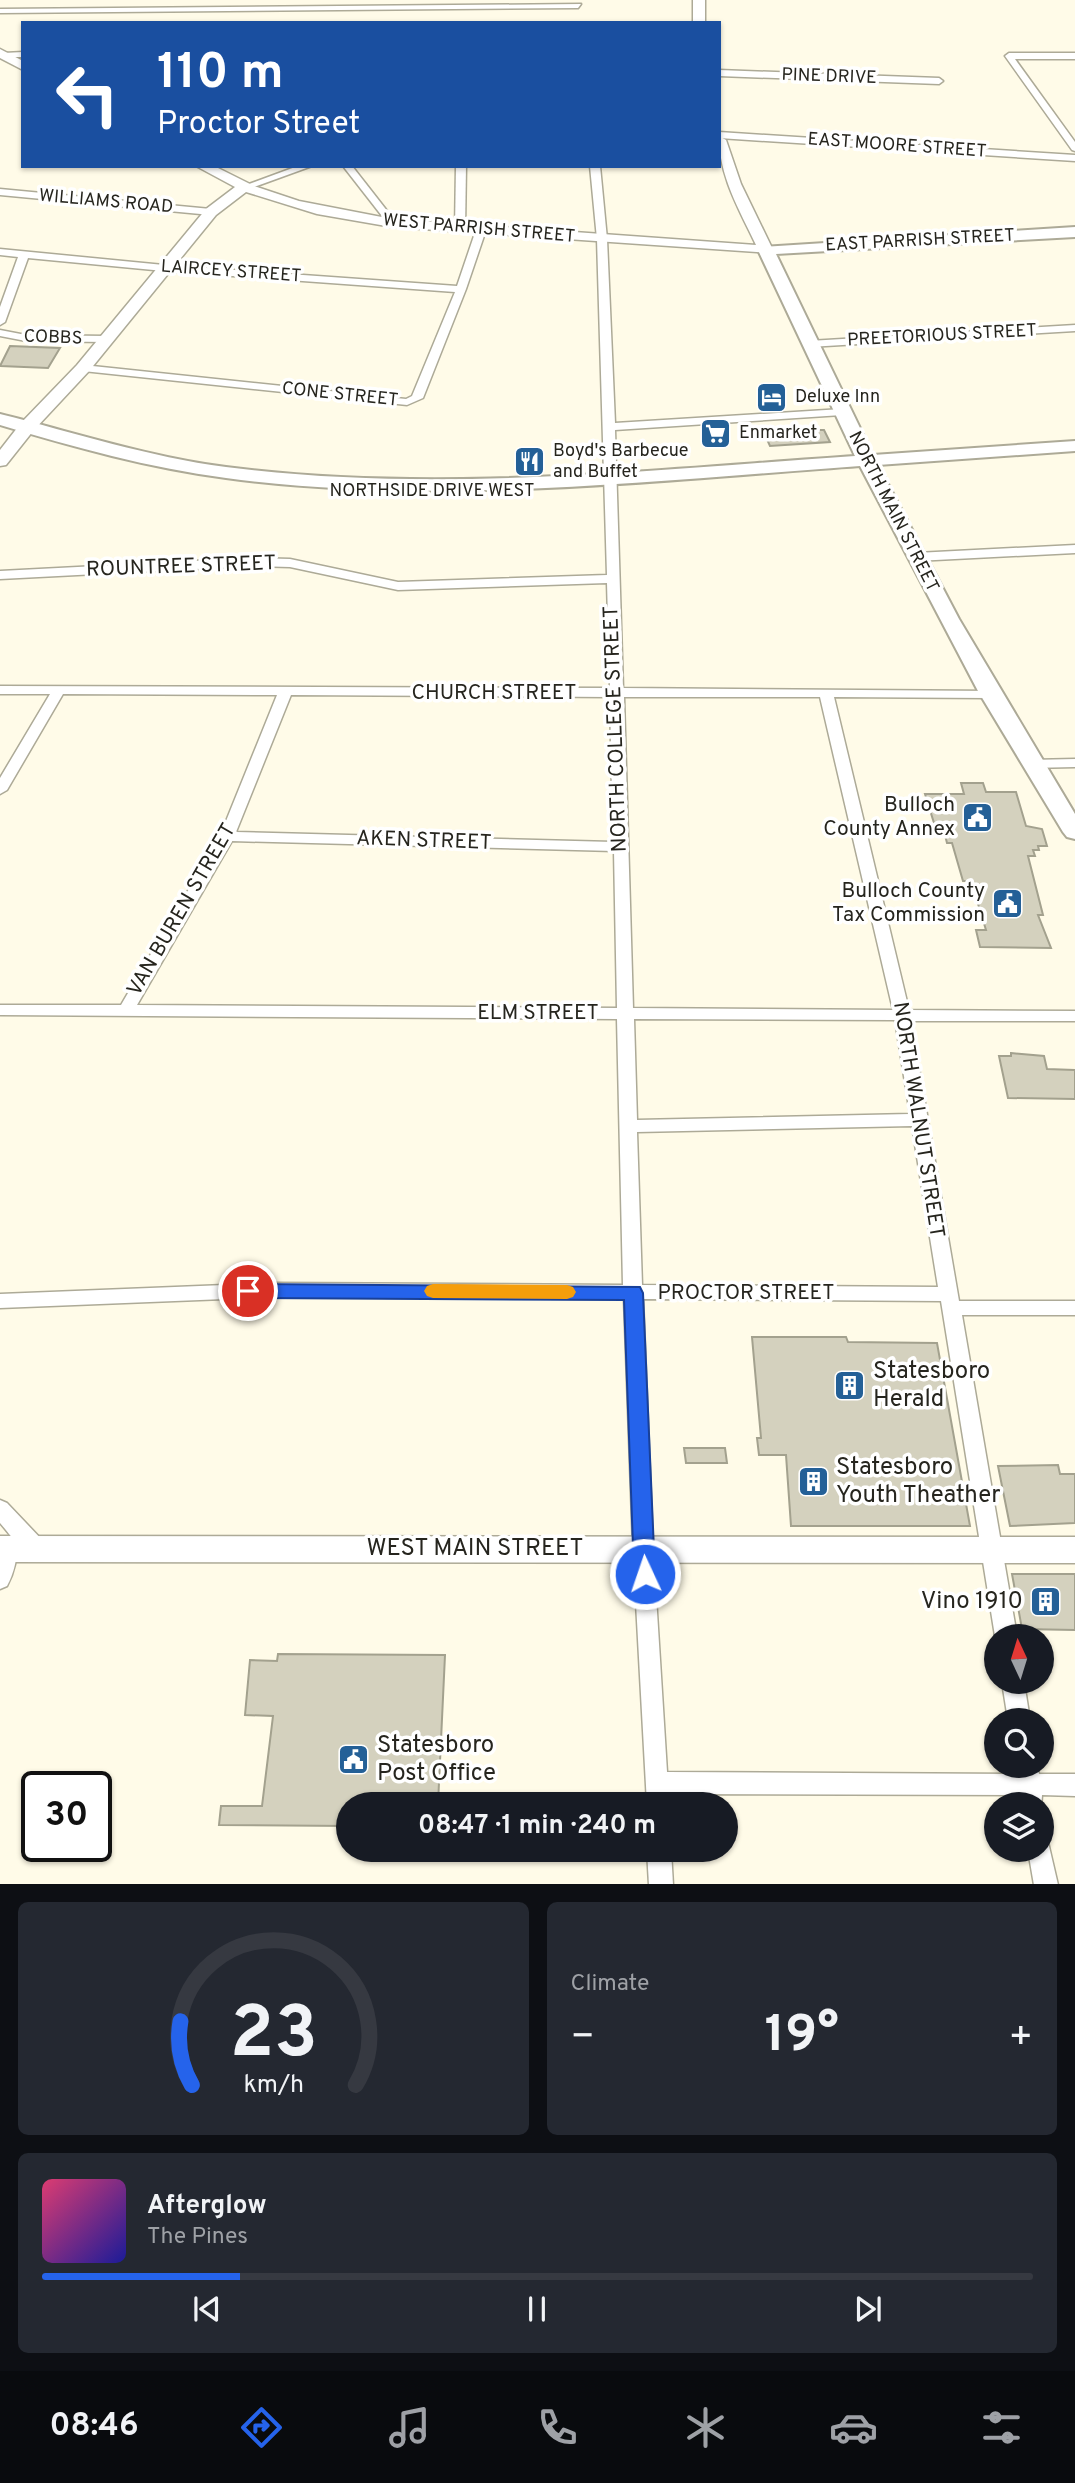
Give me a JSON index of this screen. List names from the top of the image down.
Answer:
{
  "streets": {
    "main road": ["EAST PARRISH STREET", "NORTHSIDE DRIVE WEST", "NORTH MAIN STREET"],
    "street": [
      "PINE DRIVE",
      "EAST MOORE STREET",
      "WILLIAMS ROAD",
      "WEST PARRISH STREET",
      "LAIRCEY STREET",
      "PREETORIOUS STREET",
      "COBBS",
      "CONE STREET",
      "ROUNTREE STREET",
      "CHURCH STREET",
      "NORTH COLLEGE STREET",
      "AKEN STREET",
      "VAN BUREN STREET",
      "ELM STREET",
      "NORTH WALNUT STREET",
      "PROCTOR STREET",
      "WEST MAIN STREET"
    ]
  },
  "crossings": [
    ["WEST PARRISH STREET", "EAST PARRISH STREET"],
    ["WEST PARRISH STREET", "CONE STREET"],
    ["WEST PARRISH STREET", "NORTH MAIN STREET"],
    ["WEST PARRISH STREET", "NORTH COLLEGE STREET"],
    ["EAST PARRISH STREET", "NORTH MAIN STREET"],
    ["LAIRCEY STREET", "COBBS"],
    ["LAIRCEY STREET", "CONE STREET"],
    ["PREETORIOUS STREET", "NORTH MAIN STREET"],
    ["NORTHSIDE DRIVE WEST", "NORTH MAIN STREET"],
    ["NORTHSIDE DRIVE WEST", "NORTH COLLEGE STREET"],
    ["NORTH MAIN STREET", "CHURCH STREET"],
    ["ROUNTREE STREET", "NORTH COLLEGE STREET"],
    ["CHURCH STREET", "NORTH COLLEGE STREET"],
    ["CHURCH STREET", "VAN BUREN STREET"],
    ["CHURCH STREET", "NORTH WALNUT STREET"],
    ["NORTH COLLEGE STREET", "AKEN STREET"],
    ["NORTH COLLEGE STREET", "ELM STREET"],
    ["NORTH COLLEGE STREET", "PROCTOR STREET"],
    ["NORTH COLLEGE STREET", "WEST MAIN STREET"],
    ["AKEN STREET", "VAN BUREN STREET"],
    ["VAN BUREN STREET", "ELM STREET"],
    ["ELM STREET", "NORTH WALNUT STREET"],
    ["NORTH WALNUT STREET", "PROCTOR STREET"],
    ["NORTH WALNUT STREET", "WEST MAIN STREET"]
  ],
  "places": {
    "hotel": ["Deluxe Inn"],
    "supermarket": ["Enmarket"],
    "restaurant": ["Boyd's Barbecue and Buffet"],
    "public building": ["Bulloch County Annex", "Bulloch County Tax Commission", "Statesboro Post Office"],
    "building": ["Statesboro Herald", "Statesboro Youth Theather", "Vino 1910"]
  },
  "north": "top",
  "page": {
    "turn": ["110 m", "Proctor Street"],
    "limit": "30",
    "trip": "08:47 · 1 min · 240 m",
    "tile": "Climate",
    "heat": ["−", "19°", "+"],
    "song": ["Afterglow", "The Pines"],
    "tabs": "08:46",
    "gauge": ["23", "km/h"]
  }
}
